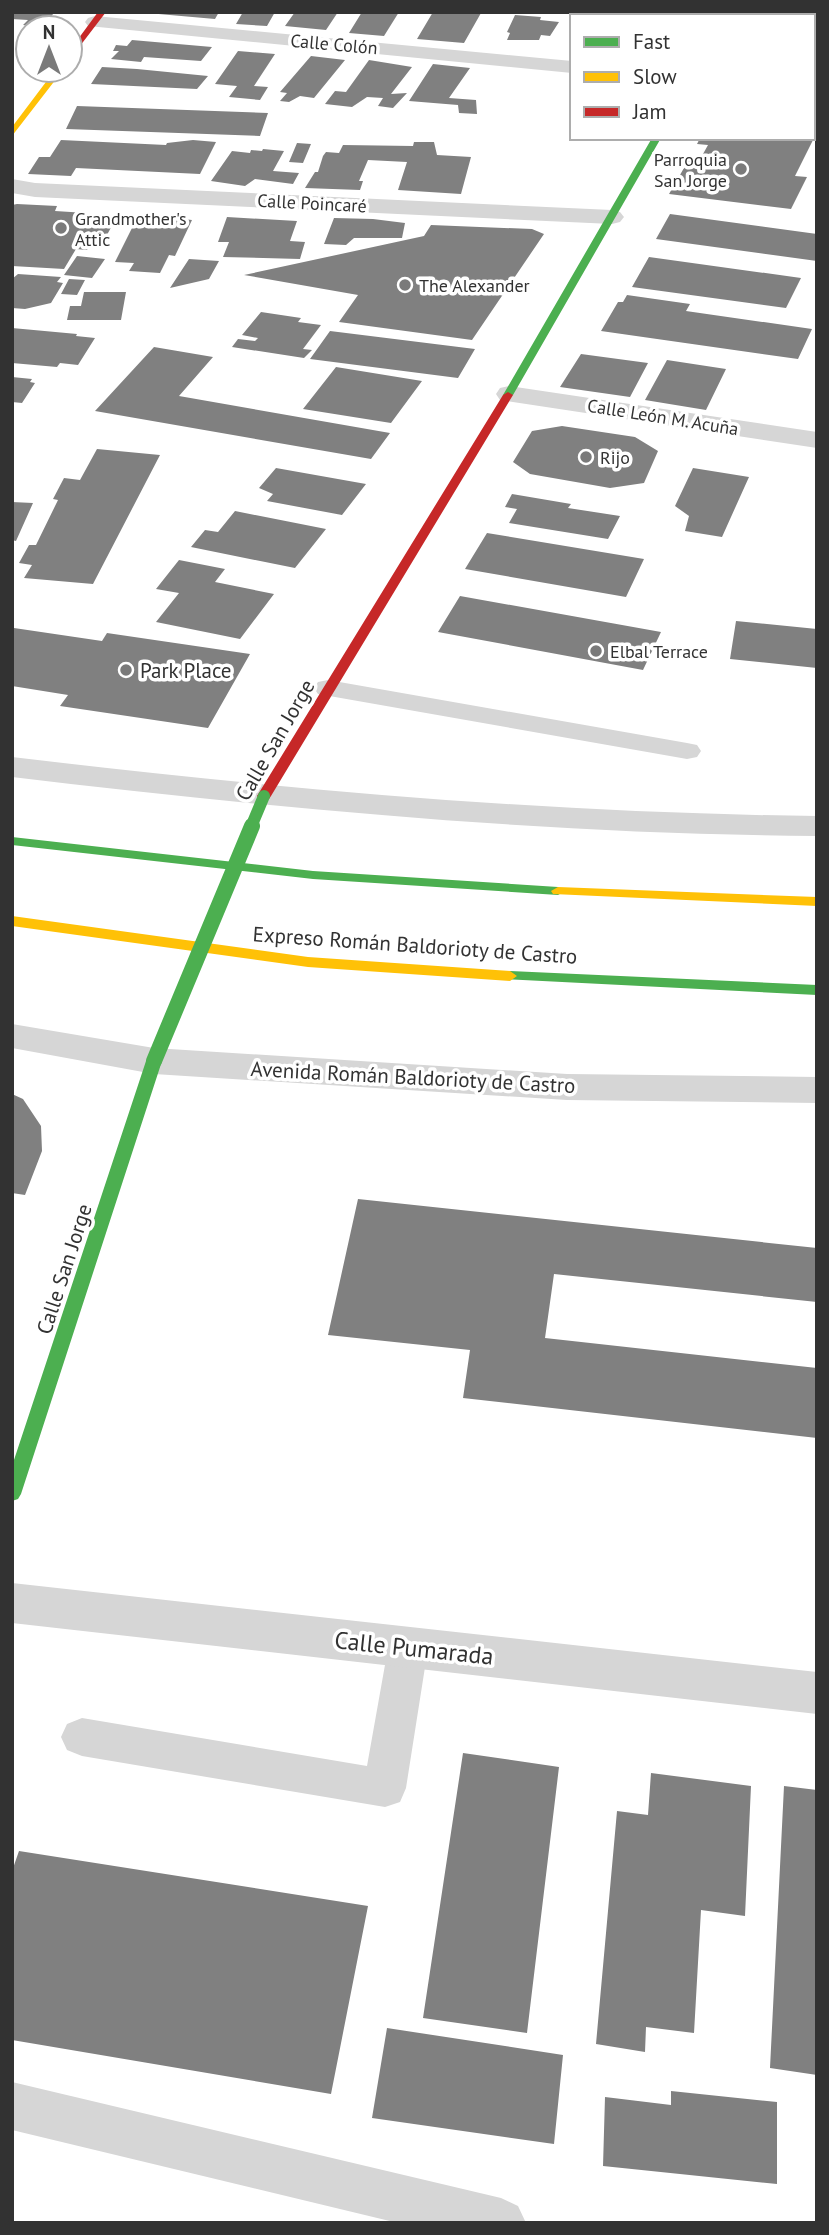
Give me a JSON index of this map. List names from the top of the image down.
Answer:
{
  "streets": {
    "main road": ["Calle San Jorge", "Expreso Román Baldorioty de Castro"],
    "street": [
      "Calle Colón",
      "Calle Poincaré",
      "Calle León M. Acuña",
      "Avenida Román Baldorioty de Castro",
      "Calle Pumarada"
    ]
  },
  "crossings": [
    ["Calle Poincaré", "Calle San Jorge"],
    ["Calle León M. Acuña", "Calle San Jorge"],
    ["Calle San Jorge", "Avenida Román Baldorioty de Castro"]
  ],
  "places": [
    "Parroquia San Jorge",
    "Grandmother's Attic",
    "The Alexander",
    "Rijo",
    "Elbal Terrace",
    "Park Place"
  ],
  "legend": ["Fast", "Slow", "Jam"],
  "north": "top"
}
